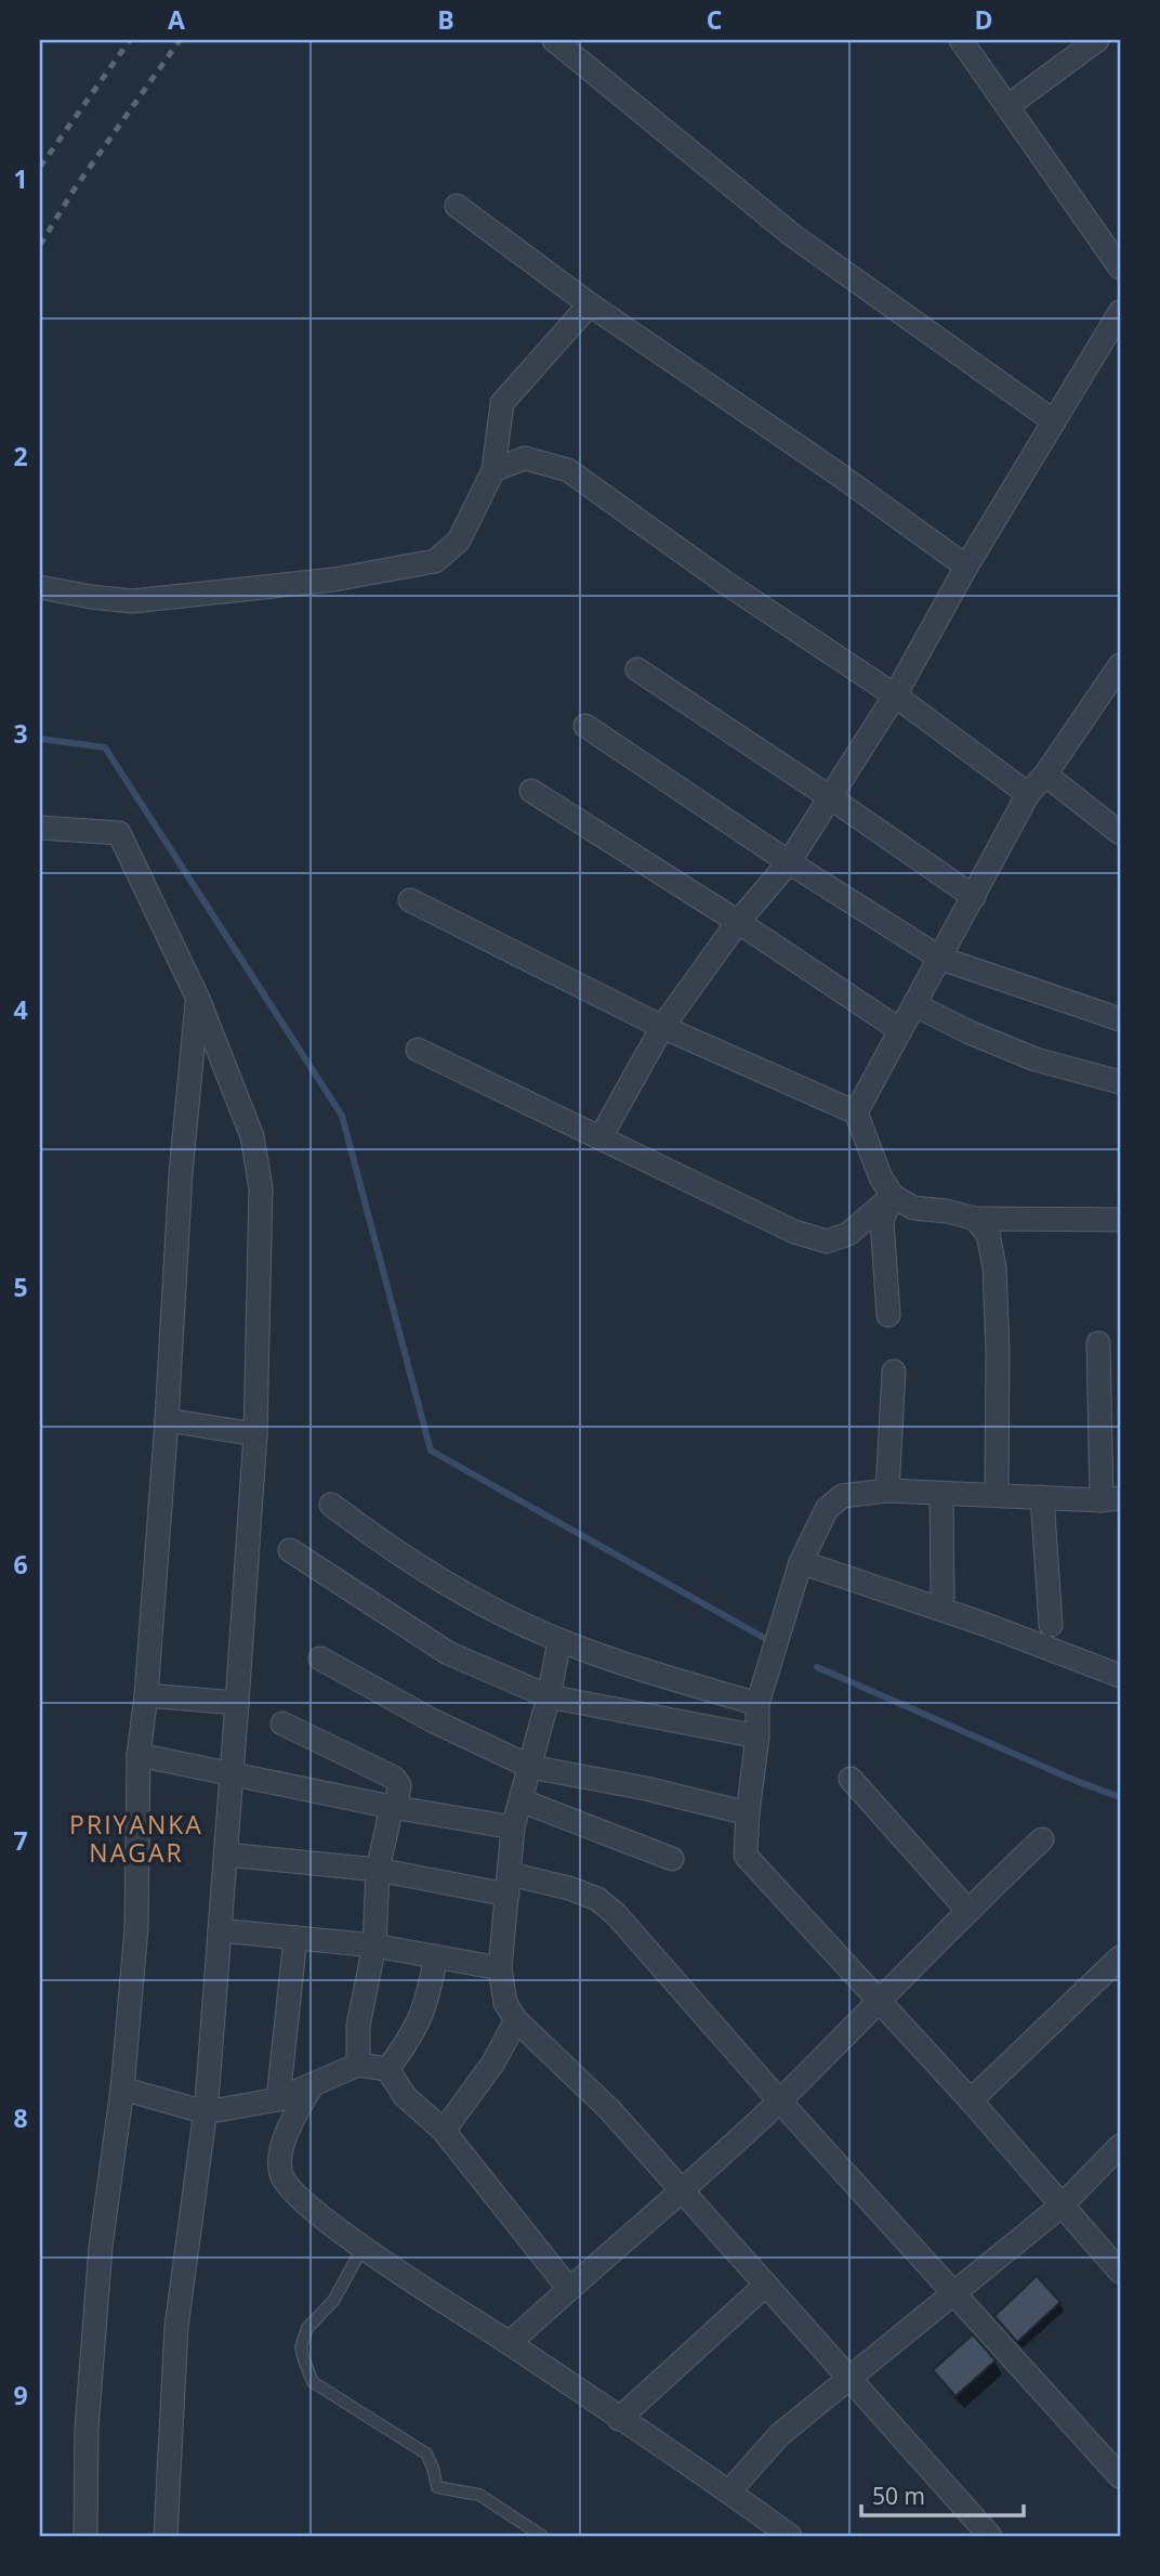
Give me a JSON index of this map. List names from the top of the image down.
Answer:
{
  "districts": ["PRIYANKA NAGAR"],
  "scale_bar": "50 m",
  "grid": {
    "columns": [
      "A",
      "B",
      "C",
      "D"
    ],
    "rows": [
      "1",
      "2",
      "3",
      "4",
      "5",
      "6",
      "7",
      "8",
      "9"
    ]
  }
}
